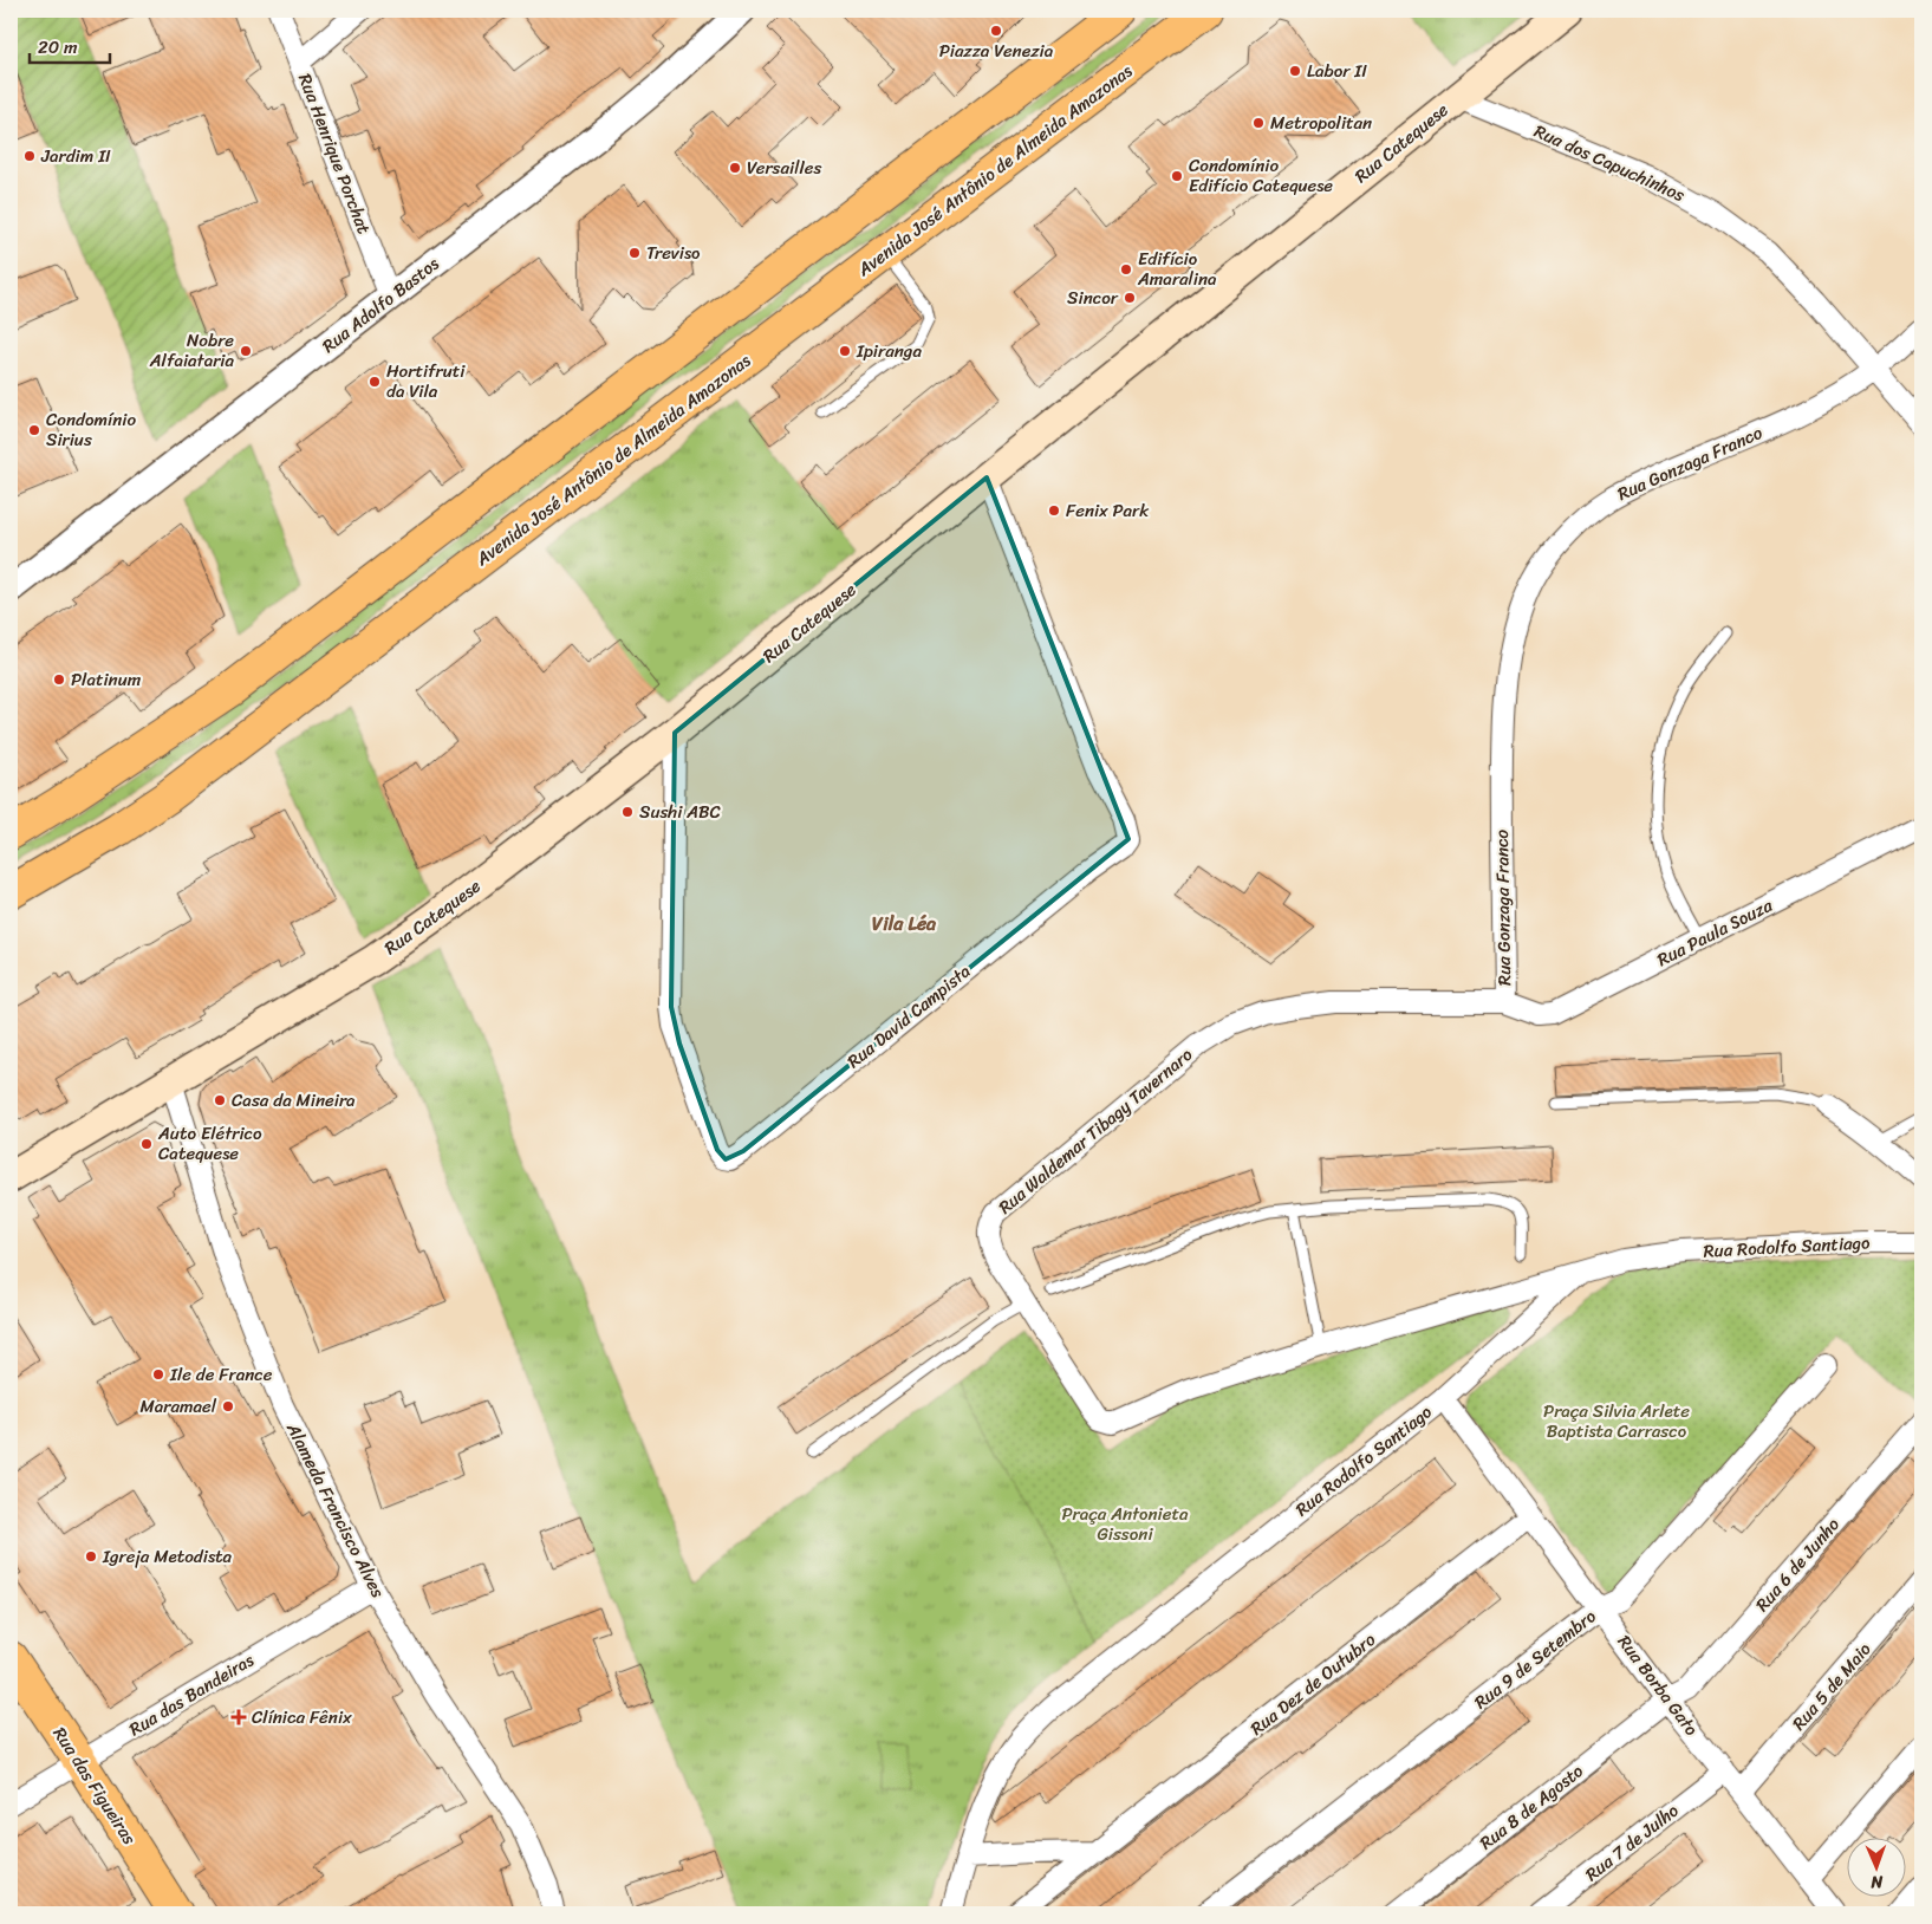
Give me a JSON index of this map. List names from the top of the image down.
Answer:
{
  "streets": {
    "main road": ["Rua Catequese", "Avenida José Antônio de Almeida Amazonas", "Rua das Figueiras"],
    "street": [
      "Rua Henrique Porchat",
      "Rua dos Capuchinhos",
      "Rua Adolfo Bastos",
      "Rua Gonzaga Franco",
      "Rua Paula Souza",
      "Rua David Campista",
      "Rua Waldemar Tibagy Tavernaro",
      "Rua Rodolfo Santiago",
      "Alameda Francisco Alves",
      "Rua 6 de Junho",
      "Rua 9 de Setembro",
      "Rua Dez de Outubro",
      "Rua Borba Gato",
      "Rua 5 de Maio",
      "Rua das Bandeiras",
      "Rua 8 de Agosto",
      "Rua 7 de Julho"
    ]
  },
  "crossings": [
    ["Rua Catequese", "Rua dos Capuchinhos"],
    ["Rua Catequese", "Rua David Campista"],
    ["Rua Catequese", "Alameda Francisco Alves"],
    ["Rua Henrique Porchat", "Rua Adolfo Bastos"],
    ["Rua dos Capuchinhos", "Rua Gonzaga Franco"],
    ["Rua Gonzaga Franco", "Rua Paula Souza"],
    ["Rua Gonzaga Franco", "Rua Waldemar Tibagy Tavernaro"],
    ["Rua Paula Souza", "Rua Waldemar Tibagy Tavernaro"],
    ["Rua Waldemar Tibagy Tavernaro", "Rua Rodolfo Santiago"],
    ["Rua Rodolfo Santiago", "Rua Borba Gato"],
    ["Alameda Francisco Alves", "Rua das Bandeiras"],
    ["Rua 6 de Junho", "Rua Borba Gato"],
    ["Rua 6 de Junho", "Rua 8 de Agosto"],
    ["Rua 9 de Setembro", "Rua Borba Gato"],
    ["Rua Dez de Outubro", "Rua Borba Gato"],
    ["Rua Borba Gato", "Rua 5 de Maio"],
    ["Rua Borba Gato", "Rua 8 de Agosto"],
    ["Rua Borba Gato", "Rua 7 de Julho"],
    ["Rua das Bandeiras", "Rua das Figueiras"]
  ],
  "districts": ["Vila Léa"],
  "parks": ["Praça Silvia Arlete Baptista Carrasco", "Praça Antonieta Gissoni"],
  "places": {
    "other": [
      "Piazza Venezia",
      "Labor II",
      "Metropolitan",
      "Jardim II",
      "Versailles",
      "Condomínio Edifício Catequese",
      "Treviso",
      "Edifício Amaralina",
      "Sincor",
      "Nobre Alfaiataria",
      "Ipiranga",
      "Hortifruti da Vila",
      "Condomínio Sirius",
      "Fenix Park",
      "Platinum",
      "Sushi ABC",
      "Casa da Mineira",
      "Auto Elétrico Catequese",
      "Ile de France",
      "Maramael",
      "Igreja Metodista"
    ],
    "health": ["Clínica Fênix"]
  },
  "scale_bar": "20 m",
  "north": "bottom"
}
